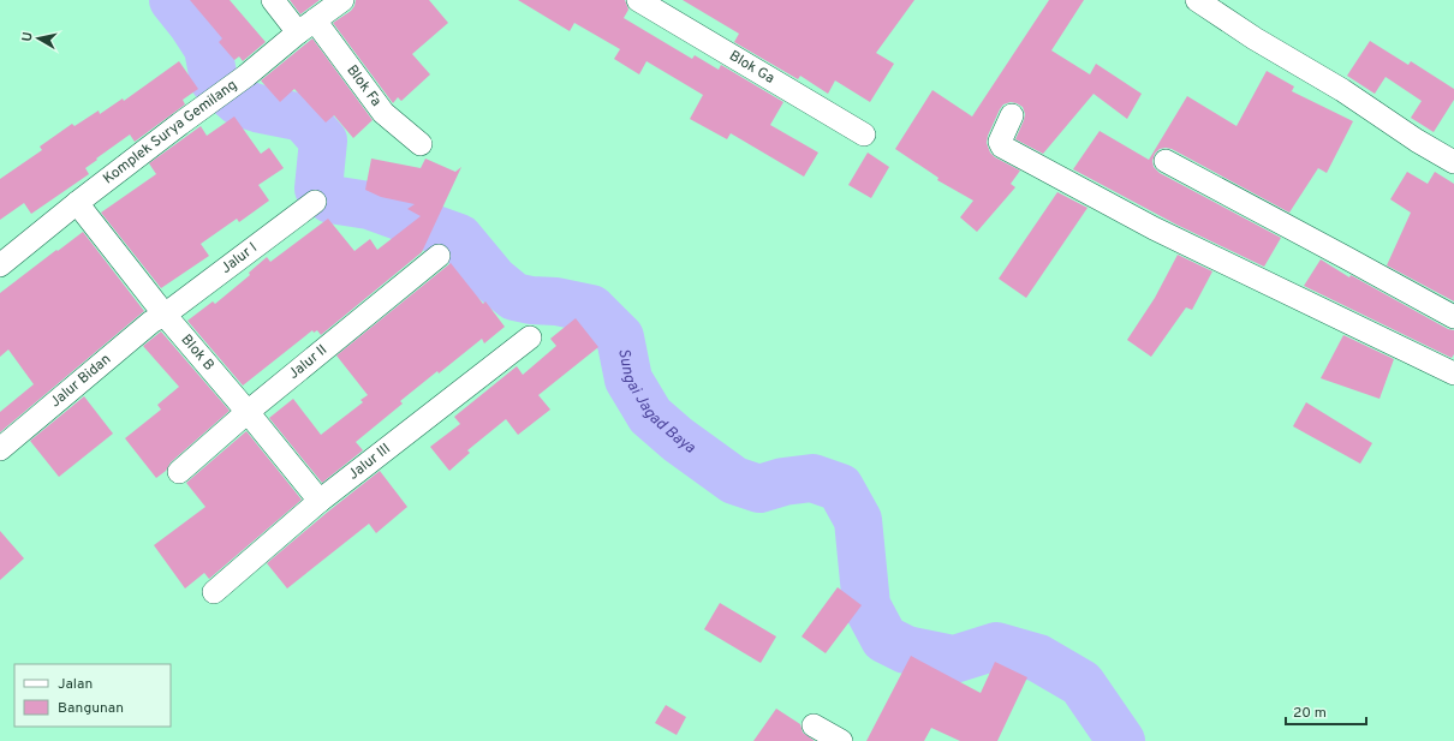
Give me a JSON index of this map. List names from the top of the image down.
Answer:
{
  "streets": {
    "street": [
      "Blok Ga",
      "Blok Fa",
      "Komplek Surya Gemilang",
      "Jalur I",
      "Blok B",
      "Jalur II",
      "Jalur Bidan",
      "Jalur III"
    ]
  },
  "crossings": [
    ["Blok Fa", "Komplek Surya Gemilang"],
    ["Komplek Surya Gemilang", "Blok B"],
    ["Jalur I", "Blok B"],
    ["Jalur I", "Jalur Bidan"],
    ["Blok B", "Jalur II"],
    ["Blok B", "Jalur Bidan"],
    ["Blok B", "Jalur III"]
  ],
  "water": ["Sungai Jagad Baya"],
  "legend": ["Jalan", "Bangunan"],
  "scale_bar": "20 m",
  "north": "left"
}
